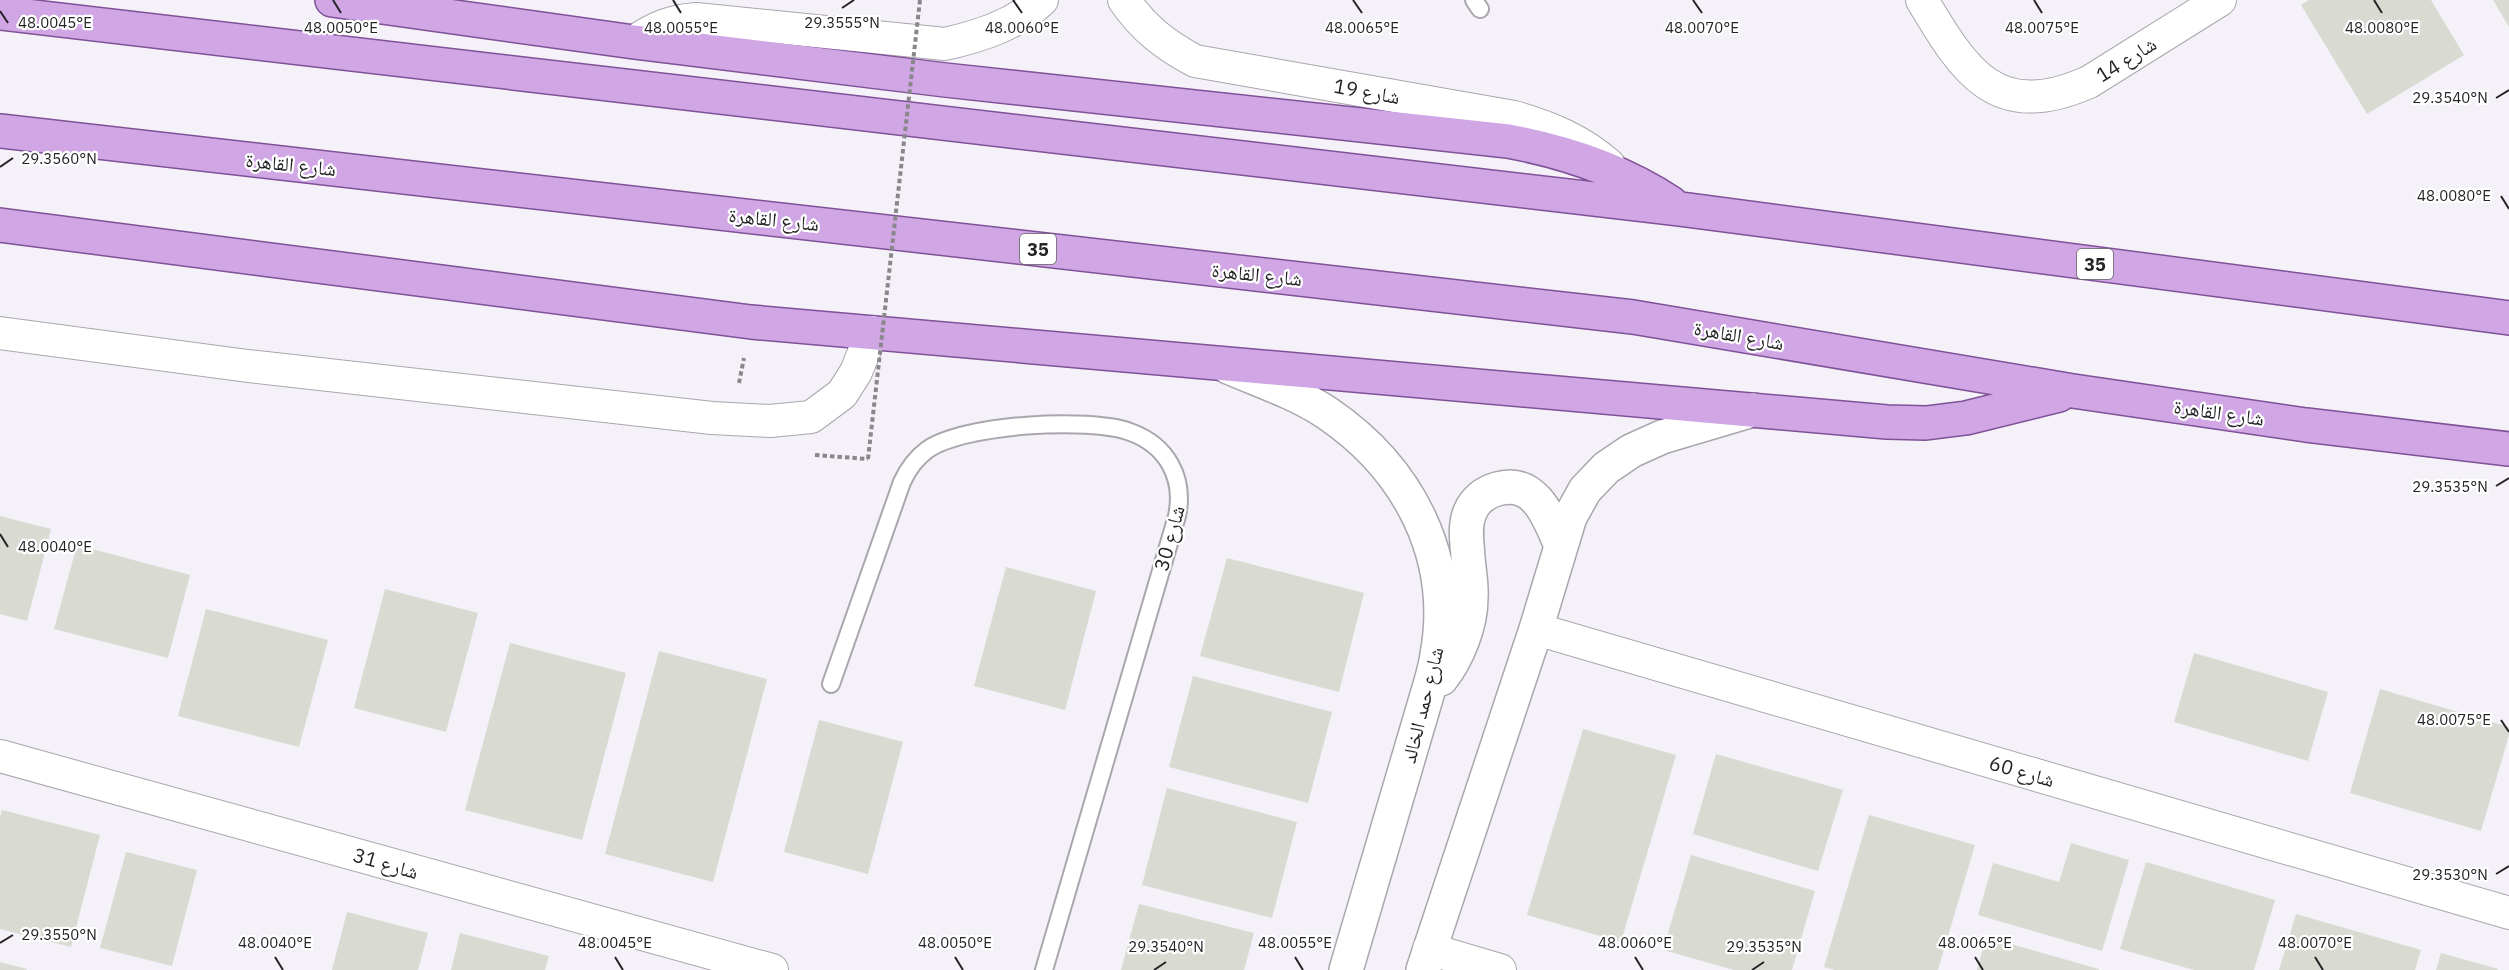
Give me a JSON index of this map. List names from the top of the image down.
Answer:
{
  "streets": {
    "main road": ["شارع القاهرة", "35"],
    "street": [
      "شارع 14",
      "شارع 19",
      "شارع حمد الخالد",
      "شارع 60",
      "شارع 31"
    ],
    "lane": ["شارع 30"]
  },
  "coordinates": [
    "48.0045°E",
    "29.3555°N",
    "48.0050°E",
    "48.0055°E",
    "48.0060°E",
    "48.0065°E",
    "48.0070°E",
    "48.0075°E",
    "48.0080°E",
    "29.3540°N",
    "29.3560°N",
    "29.3535°N",
    "48.0040°E",
    "29.3530°N",
    "29.3550°N"
  ]
}
